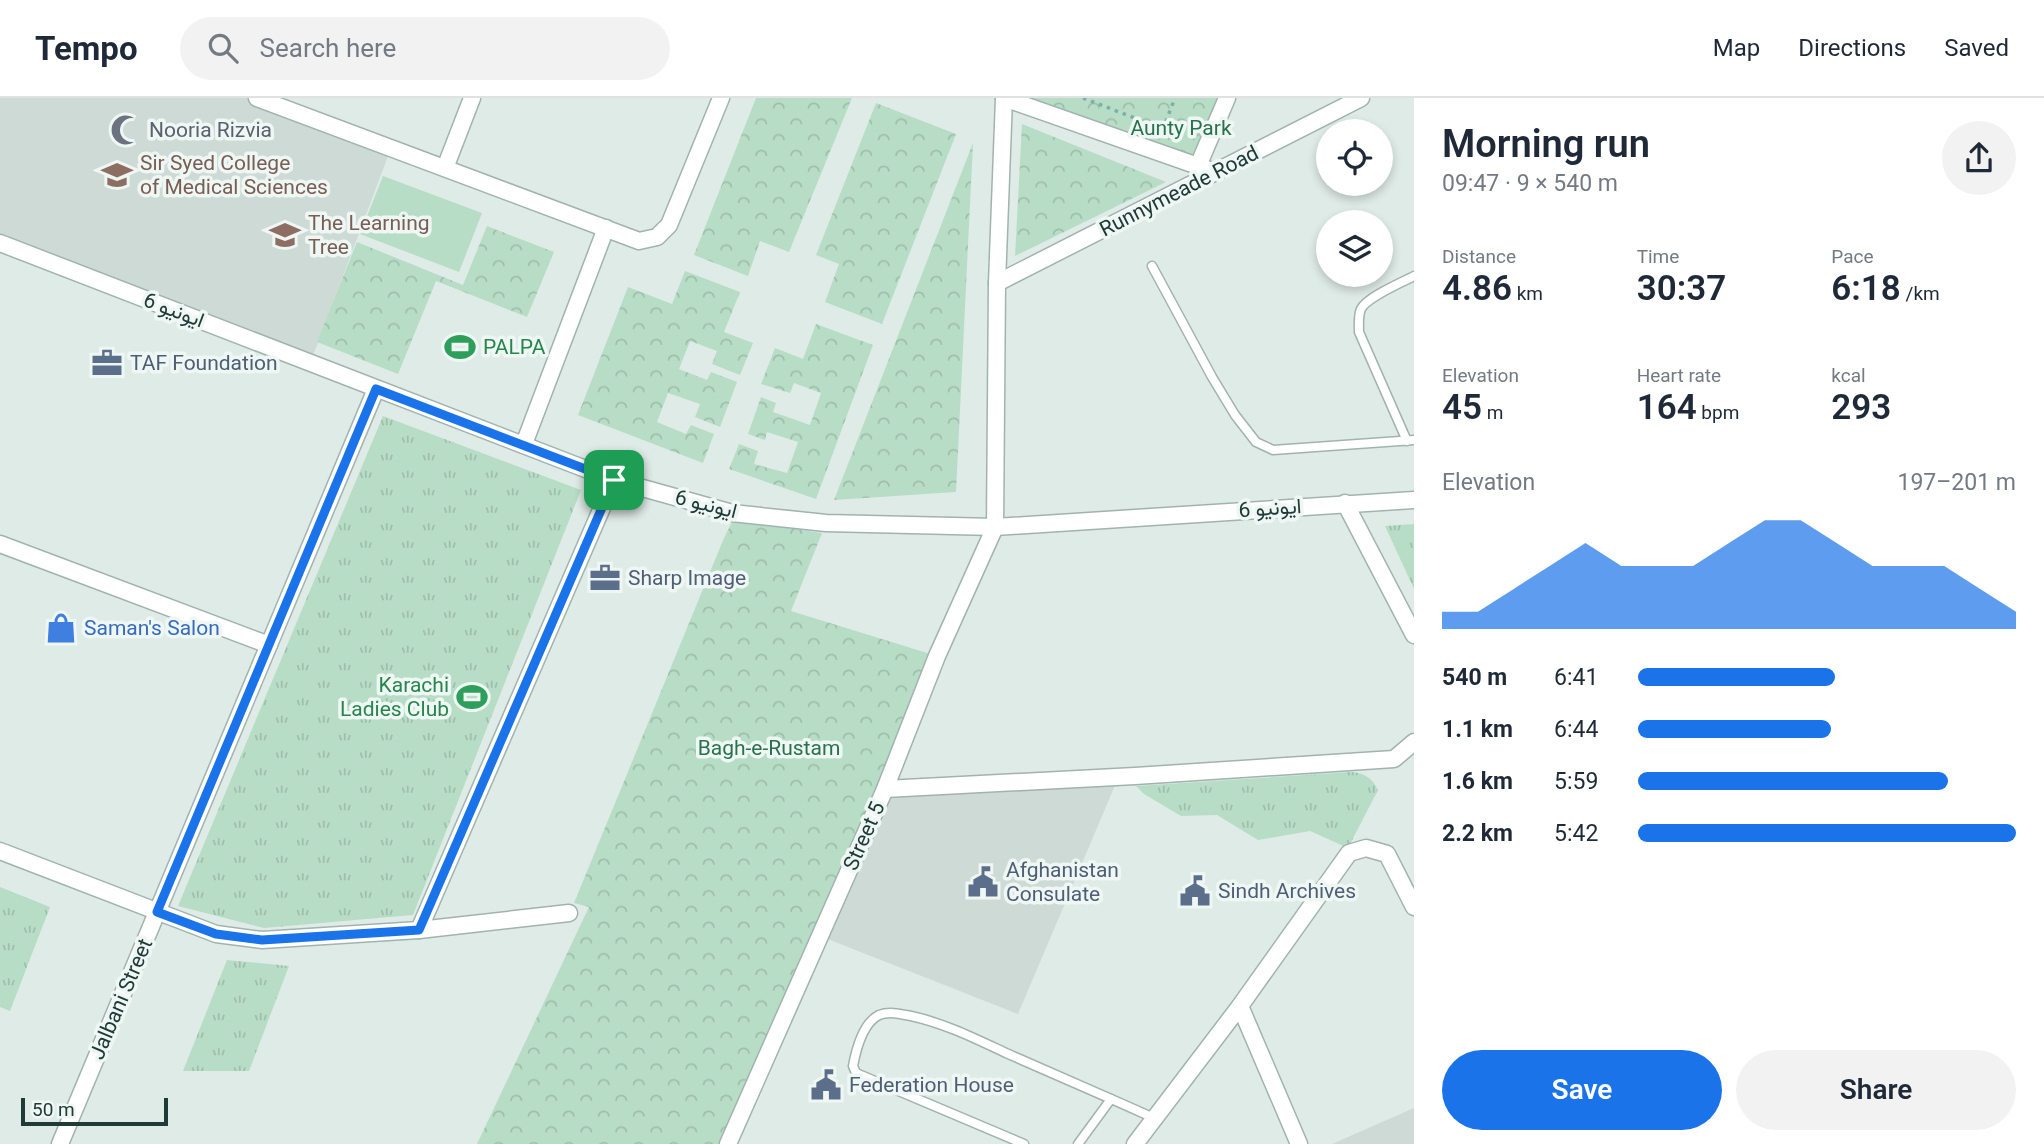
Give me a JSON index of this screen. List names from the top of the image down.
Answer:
{
  "streets": {
    "street": [
      "Runnymeade Road",
      "ایونیو 6",
      "Street 5",
      "Jalbani Street"
    ]
  },
  "crossings": [
    ["ایونیو 6", "Street 5"],
    ["ایونیو 6", "Jalbani Street"]
  ],
  "parks": ["Aunty Park", "Bagh-e-Rustam"],
  "places": {
    "mosque": ["Nooria Rizvia"],
    "school or university": ["Sir Syed College of Medical Sciences", "The Learning Tree"],
    "sports": ["PALPA", "Karachi Ladies Club"],
    "office": ["TAF Foundation", "Sharp Image"],
    "shop": ["Saman's Salon"],
    "public building": ["Afghanistan Consulate", "Sindh Archives", "Federation House"]
  },
  "scale_bar": "50 m",
  "page": {
    "header": "Tempo",
    "search": "Search here",
    "nav": ["Map", "Directions", "Saved"],
    "heading": ["Morning run", "09:47 · 9 × 540 m"],
    "stats": [
      ["Distance", "4.86 km"],
      ["Time", "30:37"],
      ["Pace", "6:18 /km"],
      ["Elevation", "45 m"],
      ["Heart rate", "164 bpm"],
      ["kcal", "293"]
    ],
    "chart": ["Elevation", "197–201 m"],
    "list": [
      {
        "name": "540 m",
        "note": "6:41"
      },
      {
        "name": "1.1 km",
        "note": "6:44"
      },
      {
        "name": "1.6 km",
        "note": "5:59"
      },
      {
        "name": "2.2 km",
        "note": "5:42"
      }
    ],
    "buttons": ["Save", "Share"],
    "scale": "50 m"
  }
}
